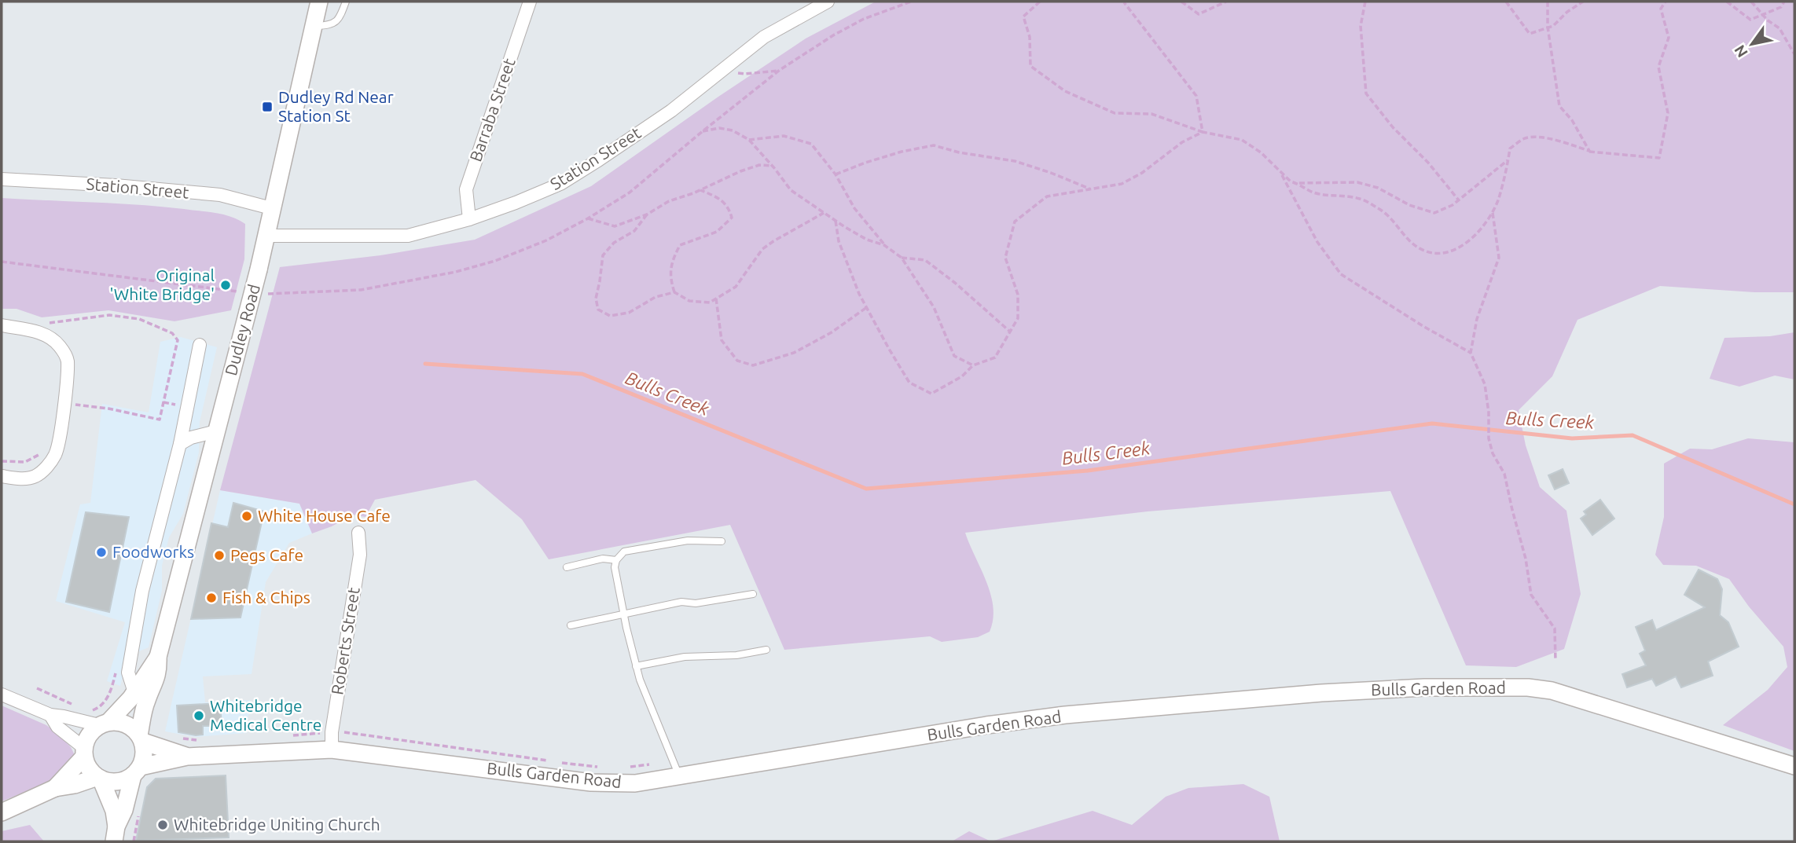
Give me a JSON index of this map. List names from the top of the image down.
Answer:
{
  "streets": {
    "main road": ["Dudley Road", "Bulls Garden Road"],
    "street": ["Barraba Street", "Station Street", "Roberts Street"]
  },
  "crossings": [
    ["Barraba Street", "Station Street"],
    ["Station Street", "Dudley Road"],
    ["Dudley Road", "Bulls Garden Road"],
    ["Roberts Street", "Bulls Garden Road"]
  ],
  "water": ["Bulls Creek"],
  "places": {
    "transit": ["Dudley Rd Near Station St"],
    "other": [
      "Original 'White Bridge'",
      "White House Cafe",
      "Foodworks",
      "Pegs Cafe",
      "Fish & Chips",
      "Whitebridge Medical Centre",
      "Whitebridge Uniting Church"
    ]
  },
  "north": "bottom left"
}
